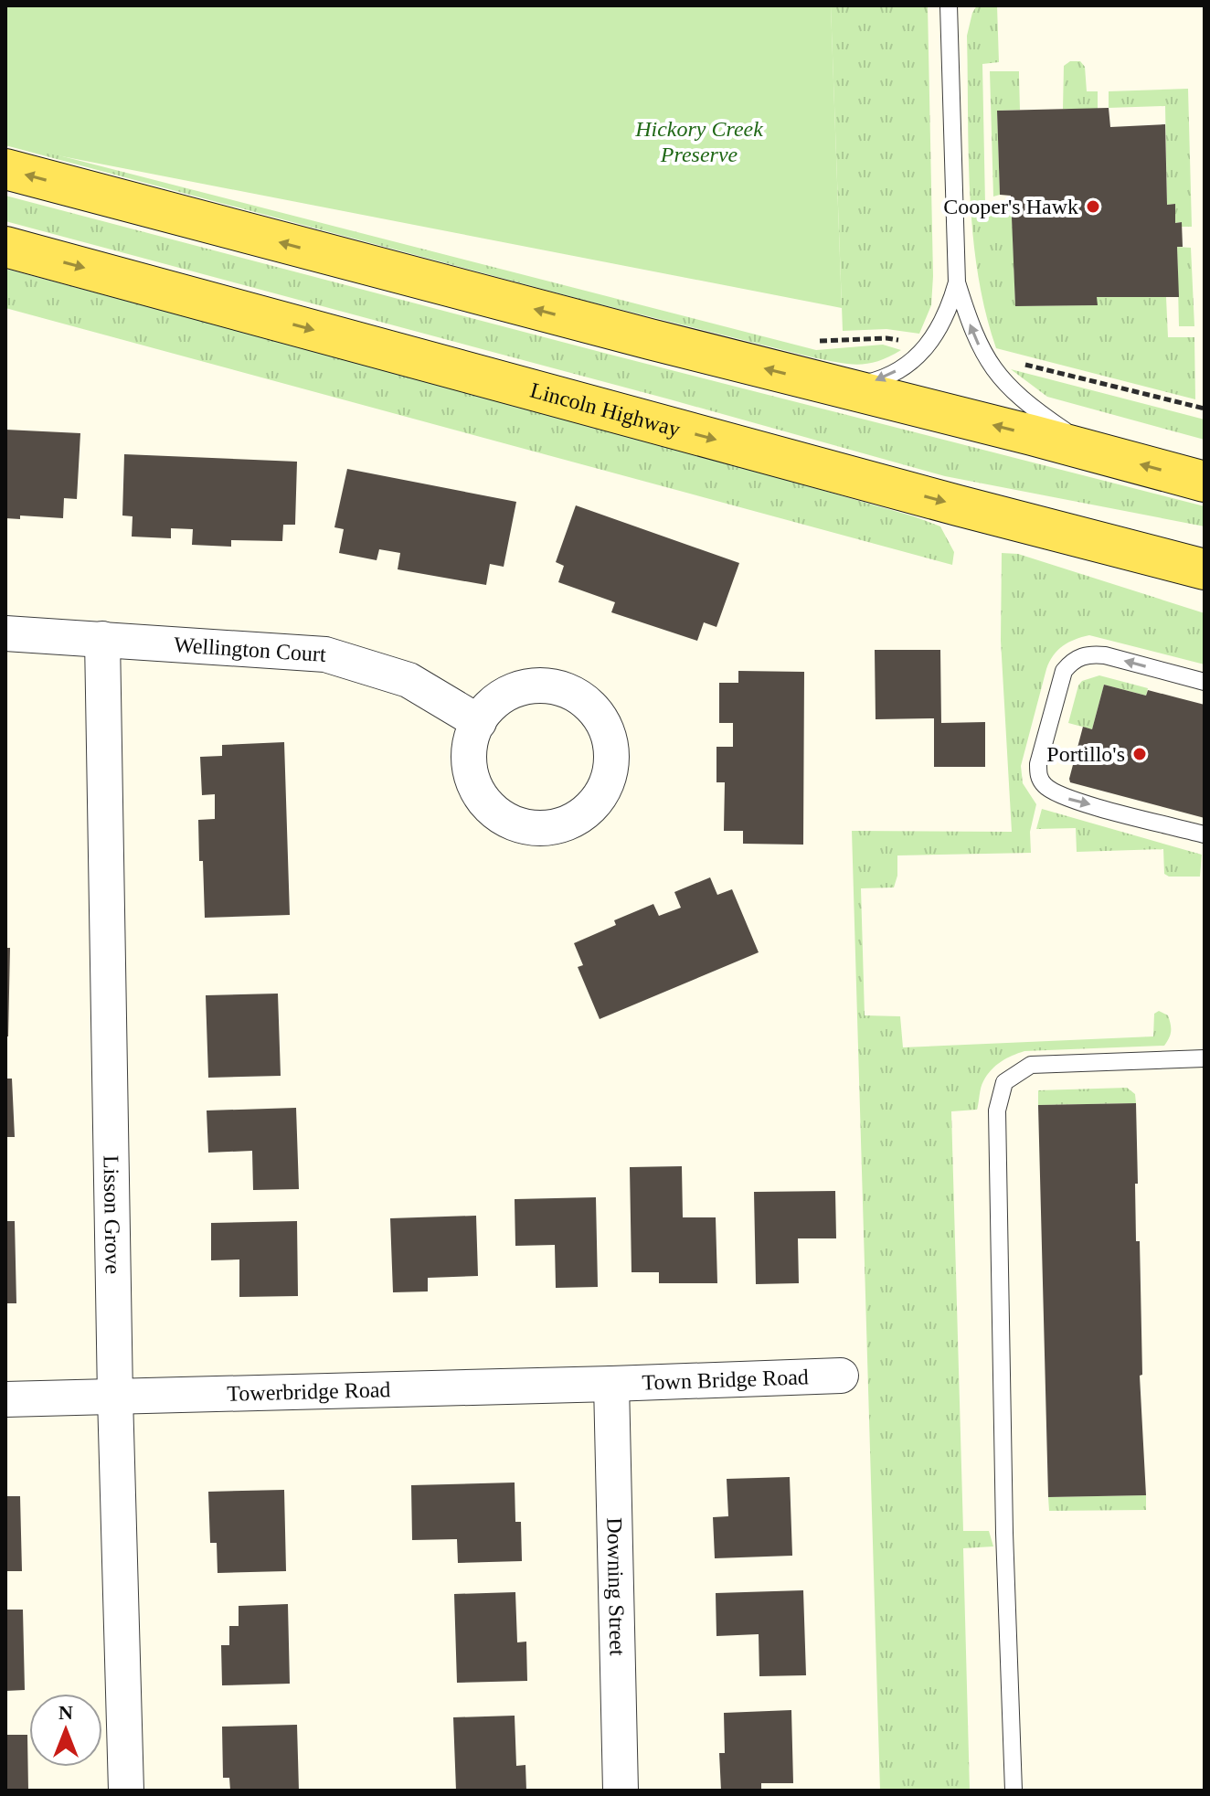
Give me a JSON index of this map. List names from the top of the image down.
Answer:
{
  "streets": {
    "main road": ["Lincoln Highway"],
    "street": [
      "Wellington Court",
      "Lisson Grove",
      "Town Bridge Road",
      "Towerbridge Road",
      "Downing Street"
    ]
  },
  "crossings": [
    ["Wellington Court", "Lisson Grove"],
    ["Lisson Grove", "Towerbridge Road"],
    ["Town Bridge Road", "Towerbridge Road"],
    ["Town Bridge Road", "Downing Street"],
    ["Towerbridge Road", "Downing Street"]
  ],
  "parks": ["Hickory Creek Preserve"],
  "places": ["Cooper's Hawk", "Portillo's"],
  "north": "top"
}
